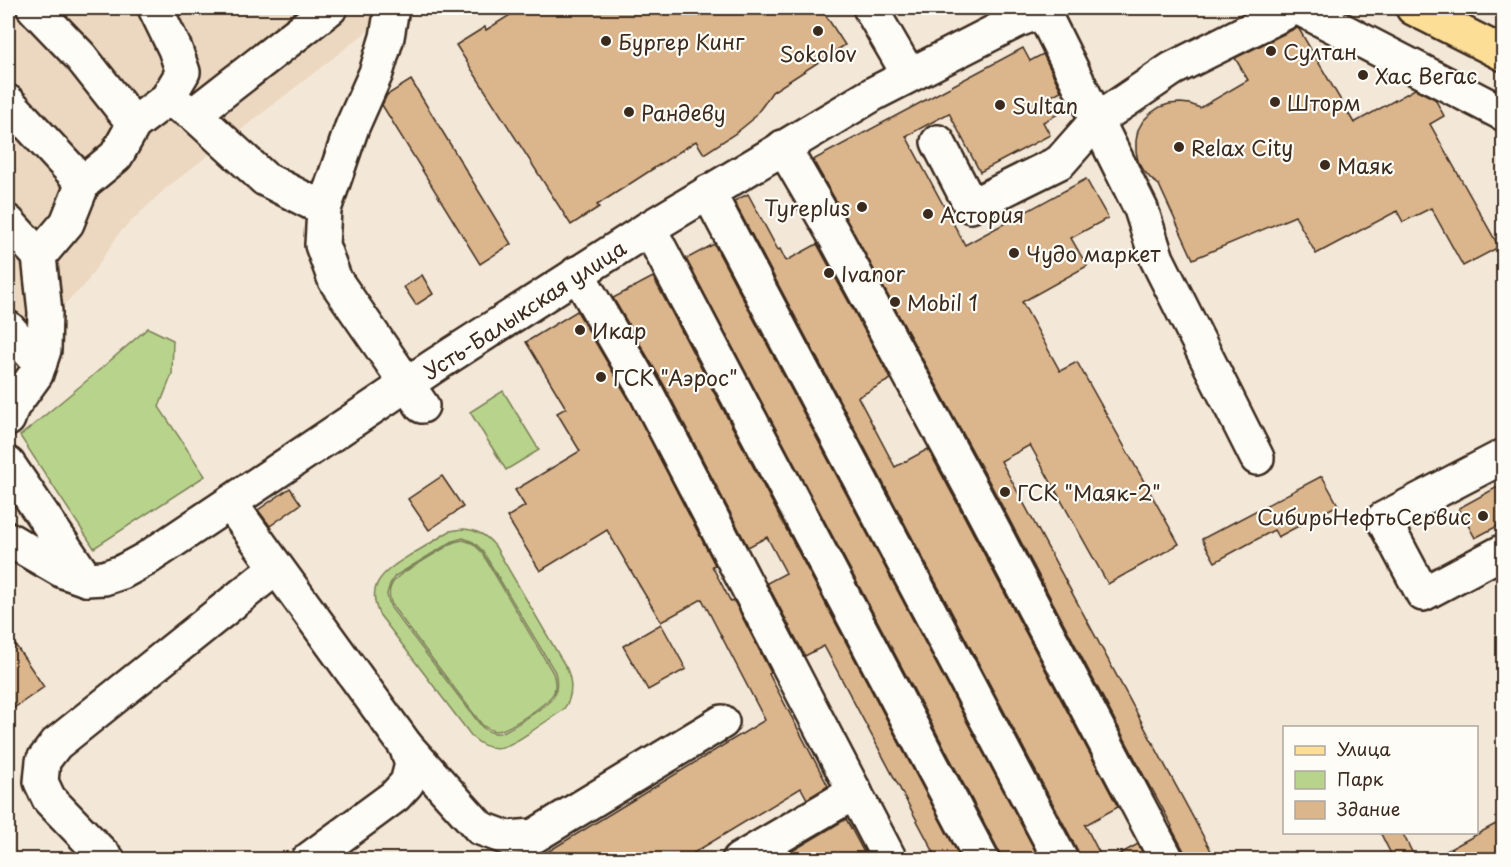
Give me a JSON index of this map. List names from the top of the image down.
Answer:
{
  "streets": {
    "street": ["Усть-Балыкская улица"]
  },
  "places": [
    "Sokolov",
    "Бургер Кинг",
    "Султан",
    "Хас Вегас",
    "Шторм",
    "Sultan",
    "Рандеву",
    "Relax City",
    "Маяк",
    "Tyreplus",
    "Астория",
    "Чудо маркет",
    "Ivanor",
    "Mobil 1",
    "Икар",
    "ГСК \"Аэрос\"",
    "ГСК \"Маяк-2\"",
    "СибирьНефтьСервис"
  ],
  "legend": ["Улица", "Парк", "Здание"]
}
